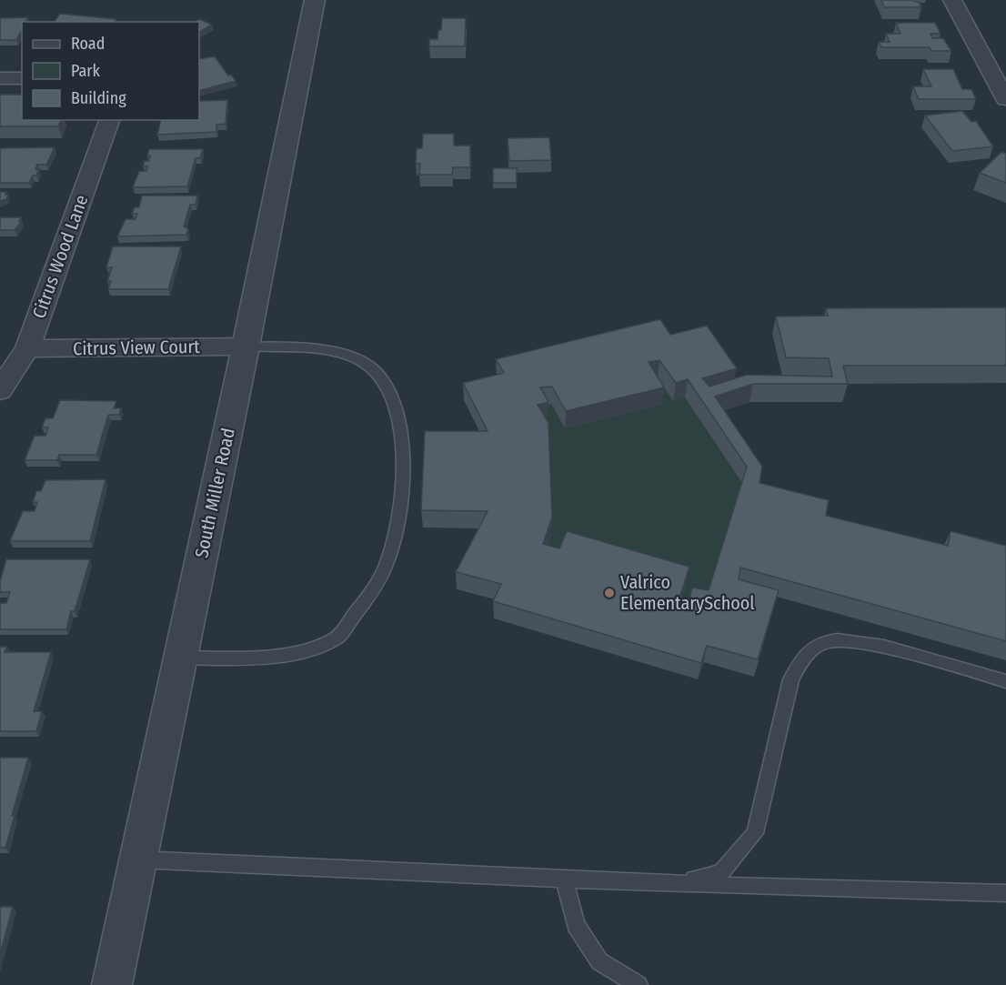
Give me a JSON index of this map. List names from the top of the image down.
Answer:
{
  "streets": {
    "street": ["Citrus Wood Lane", "Citrus View Court", "South Miller Road"]
  },
  "crossings": [
    ["Citrus Wood Lane", "Citrus View Court"],
    ["Citrus View Court", "South Miller Road"]
  ],
  "places": ["Valrico ElementarySchool"],
  "legend": ["Road", "Park", "Building"]
}
